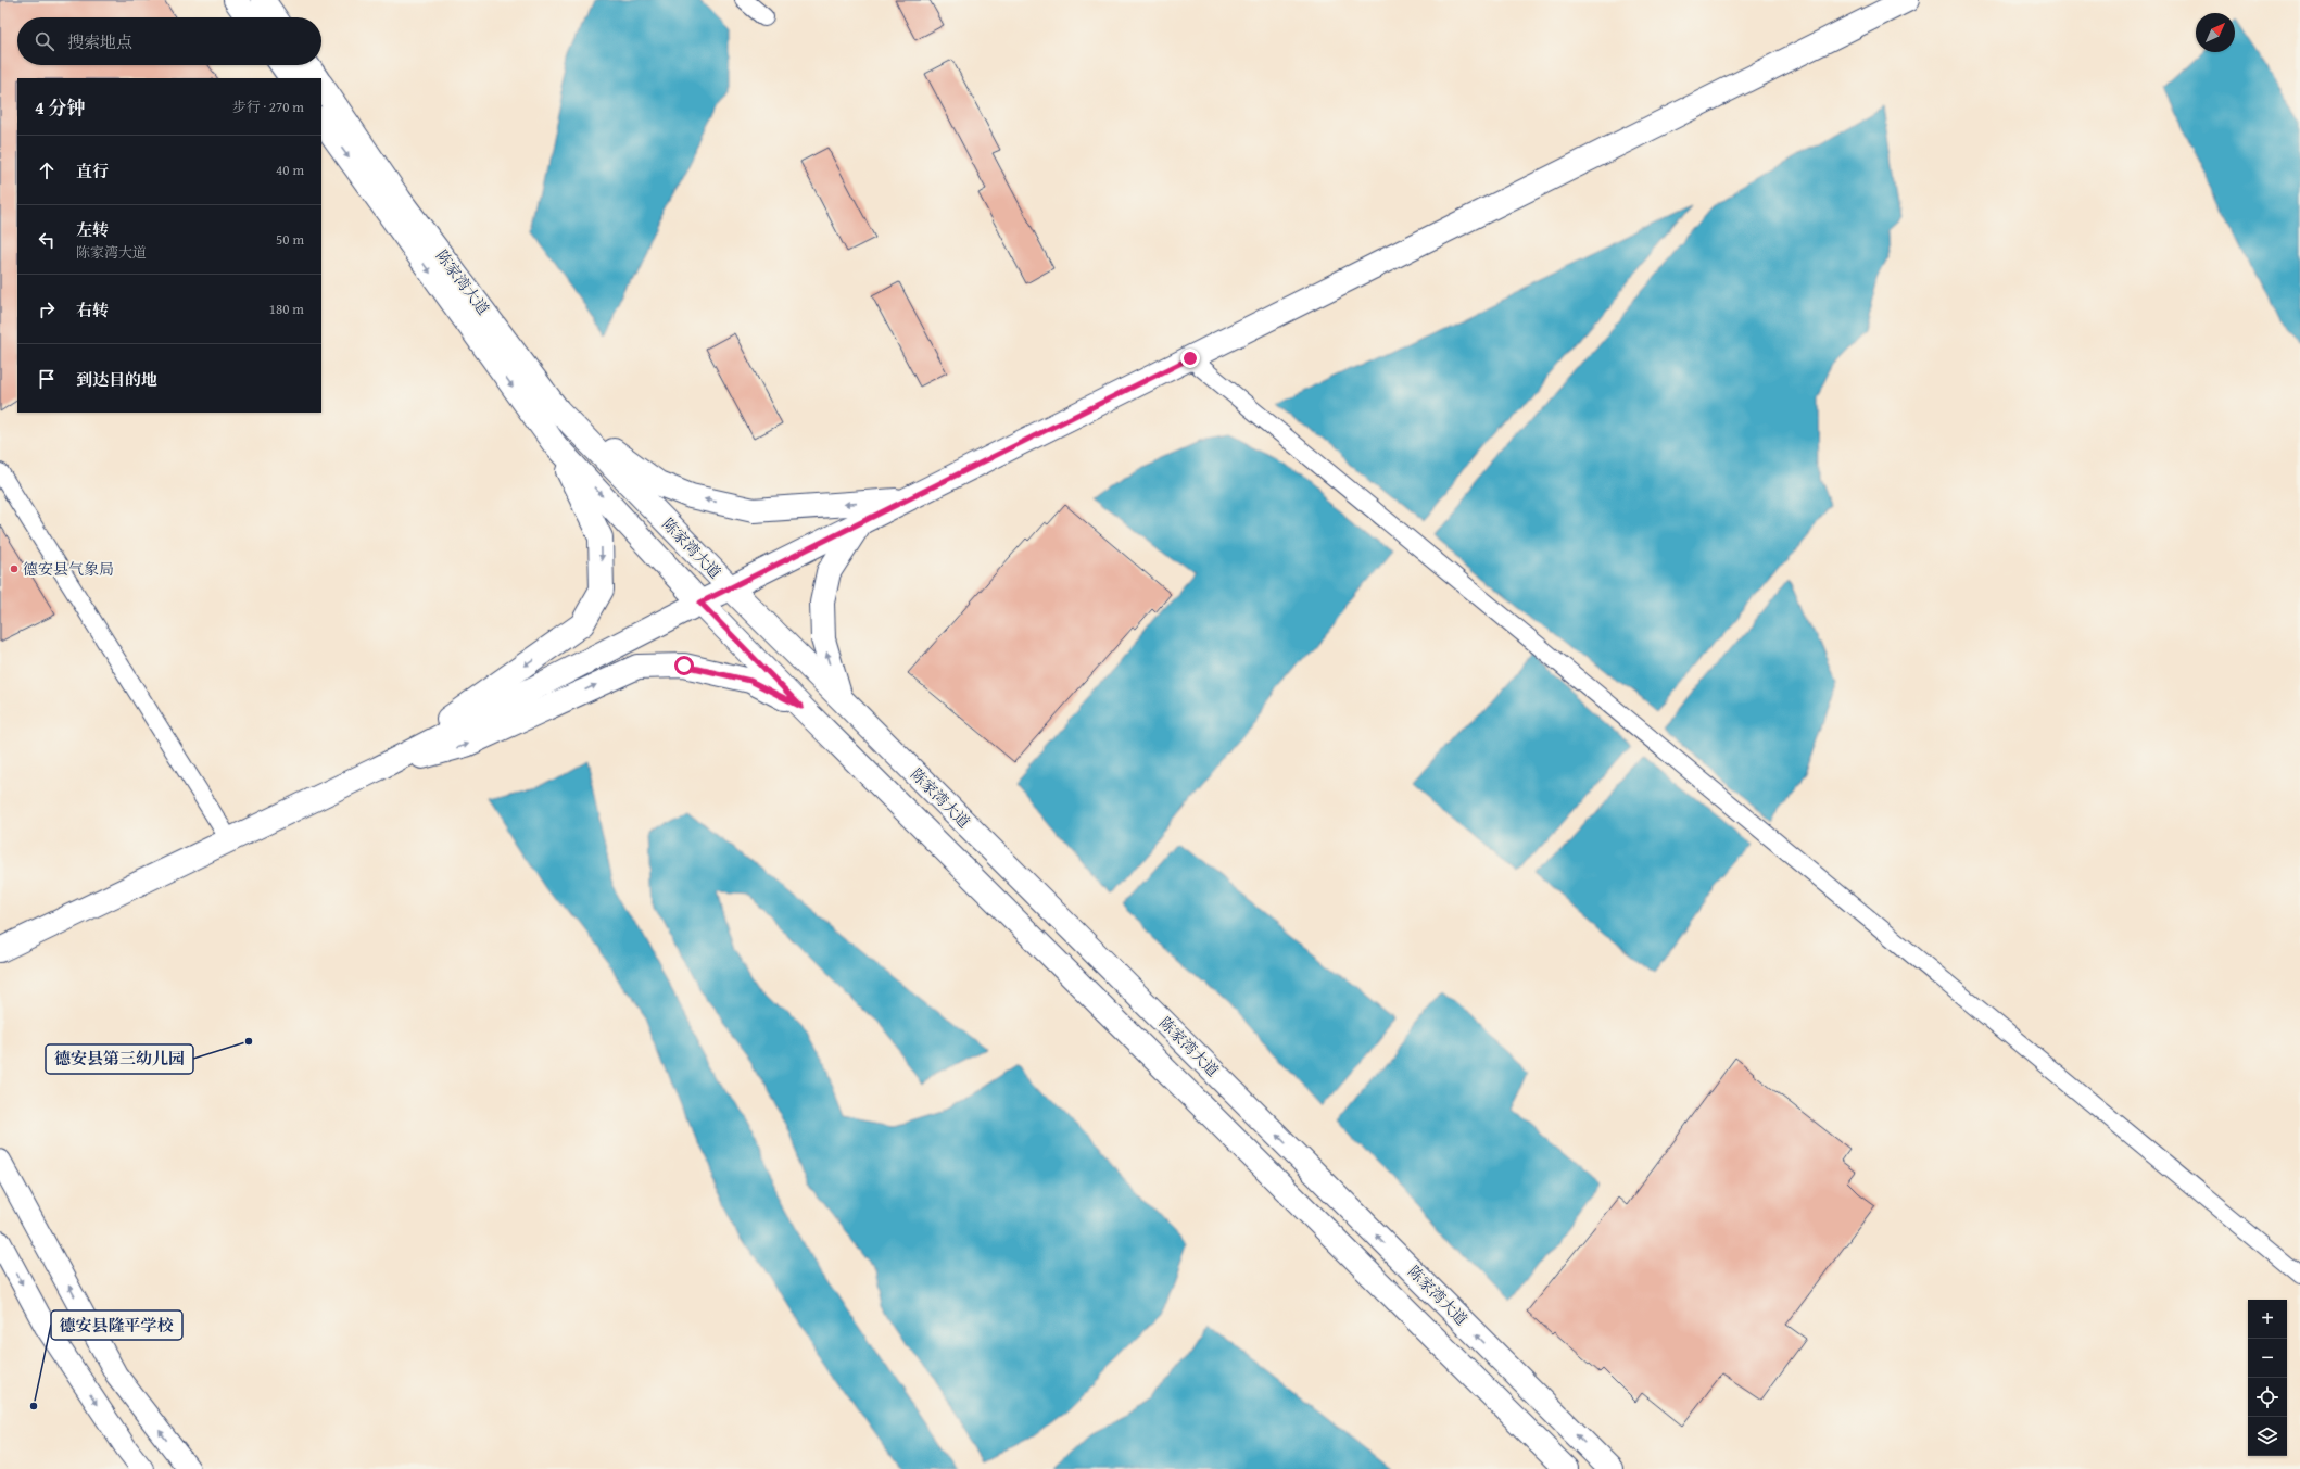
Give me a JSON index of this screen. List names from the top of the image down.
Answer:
{
  "streets": {
    "main road": ["陈家湾大道"]
  },
  "places": ["德安县气象局", "德安县第三幼儿园", "德安县隆平学校"],
  "north": "top right",
  "page": {
    "search": "搜索地点",
    "heading": ["4 分钟", "步行 · 270 m"],
    "list": [
      ["直行", "40 m"],
      ["左转", "陈家湾大道", "50 m"],
      ["右转", "180 m"],
      "到达目的地"
    ],
    "map_buttons": ["+", "−"]
  }
}
